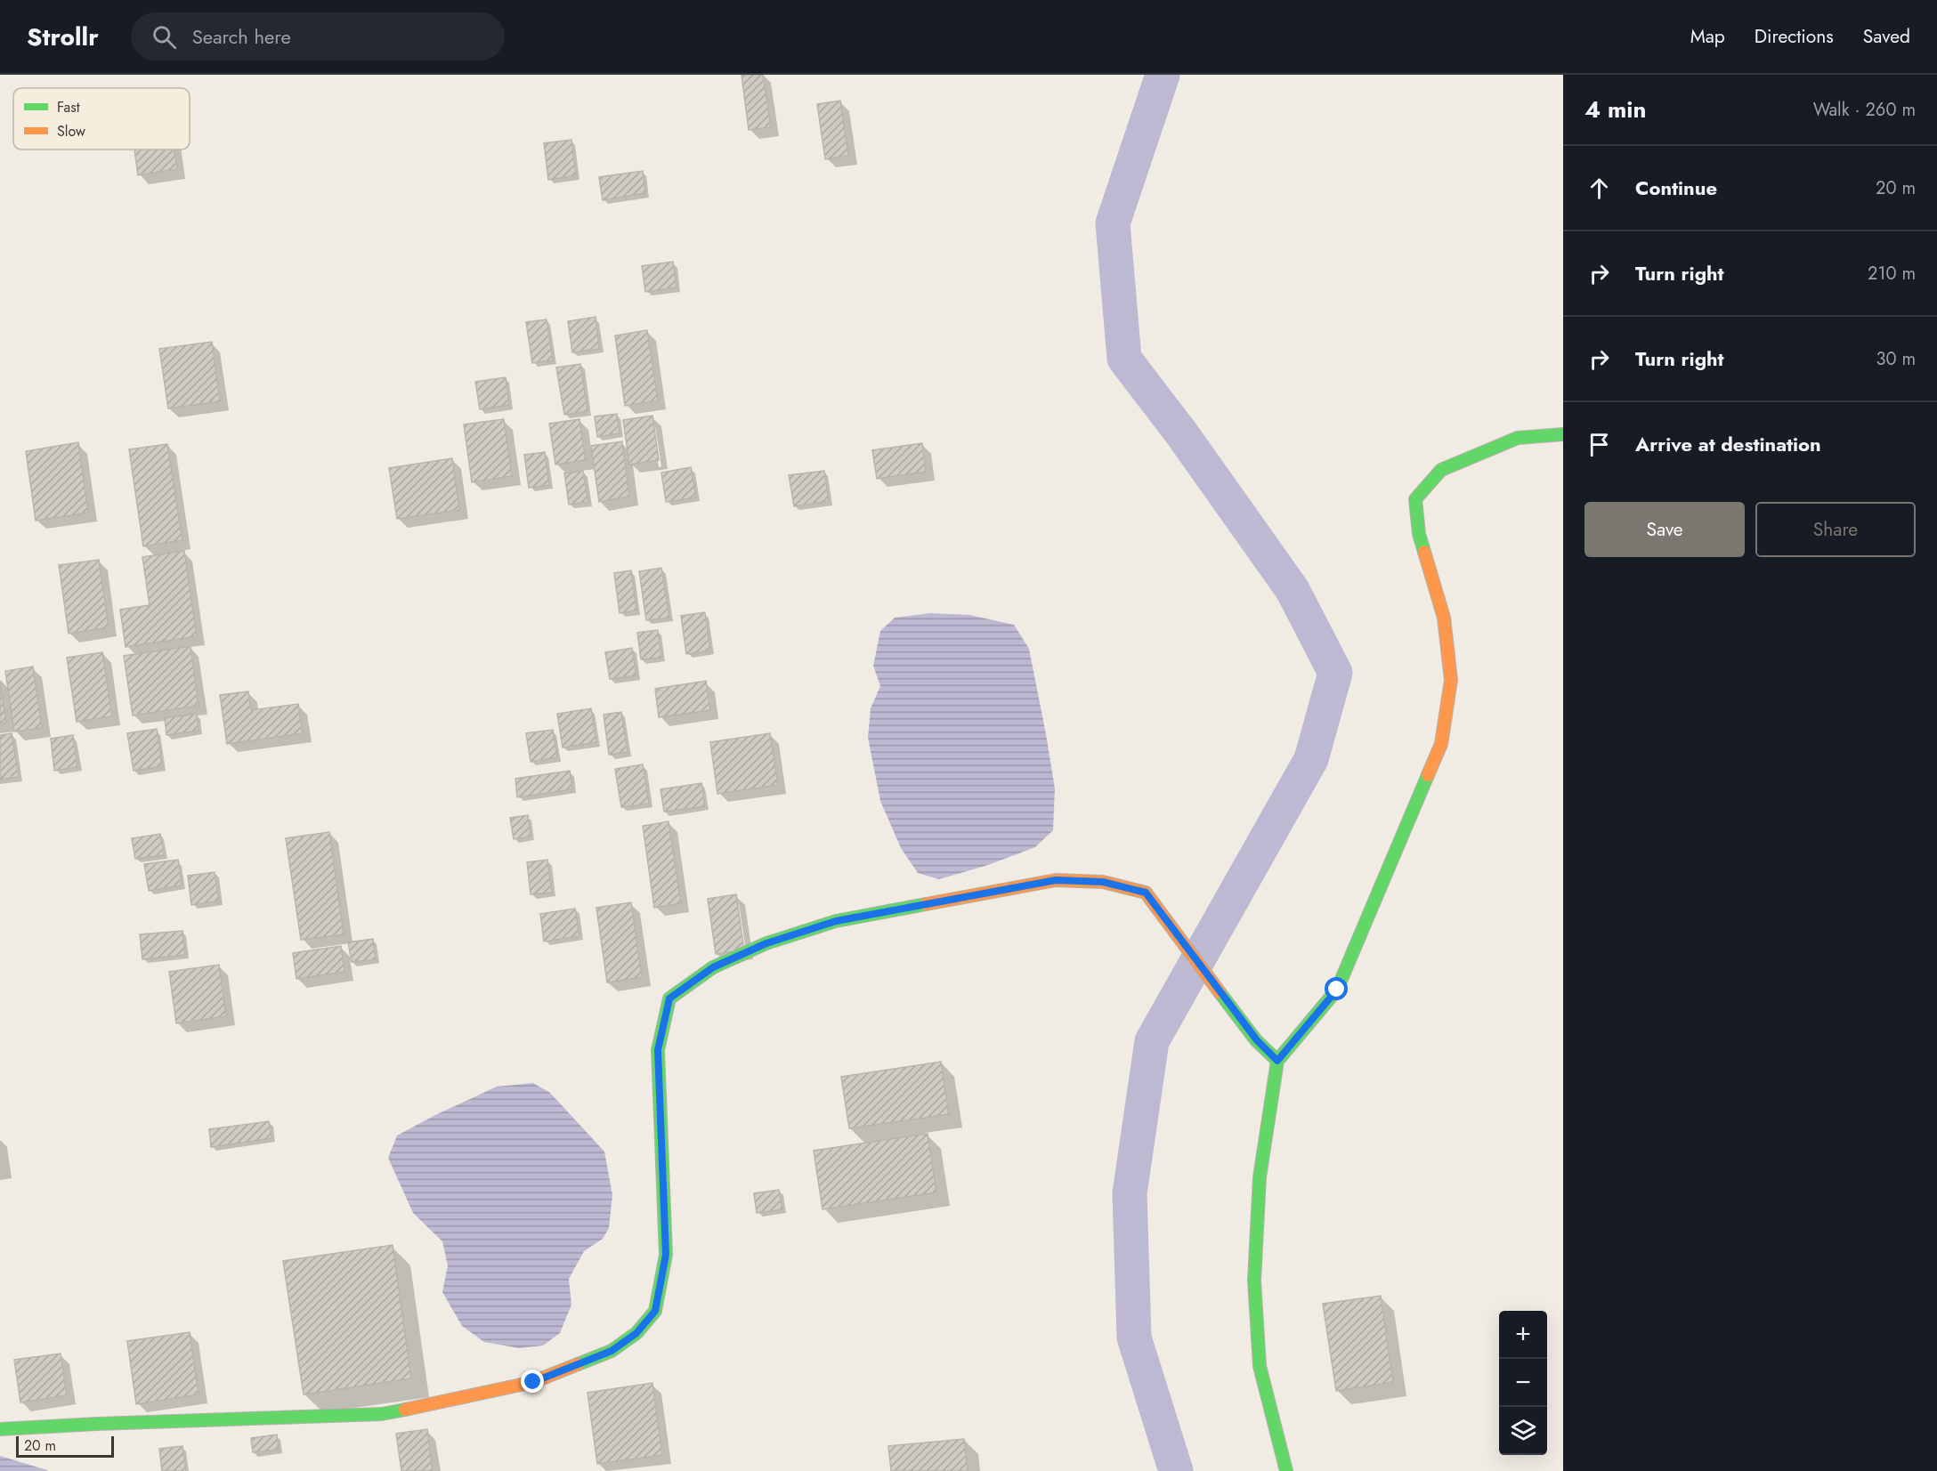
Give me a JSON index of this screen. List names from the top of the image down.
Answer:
{
  "legend": ["Fast", "Slow"],
  "scale_bar": "20 m",
  "page": {
    "header": "Strollr",
    "search": "Search here",
    "nav": ["Map", "Directions", "Saved"],
    "heading": ["4 min", "Walk · 260 m"],
    "list": [
      ["Continue", "20 m"],
      ["Turn right", "210 m"],
      ["Turn right", "30 m"],
      "Arrive at destination"
    ],
    "buttons": ["Save", "Share"],
    "map_buttons": ["+", "−"],
    "scale": "20 m"
  }
}
